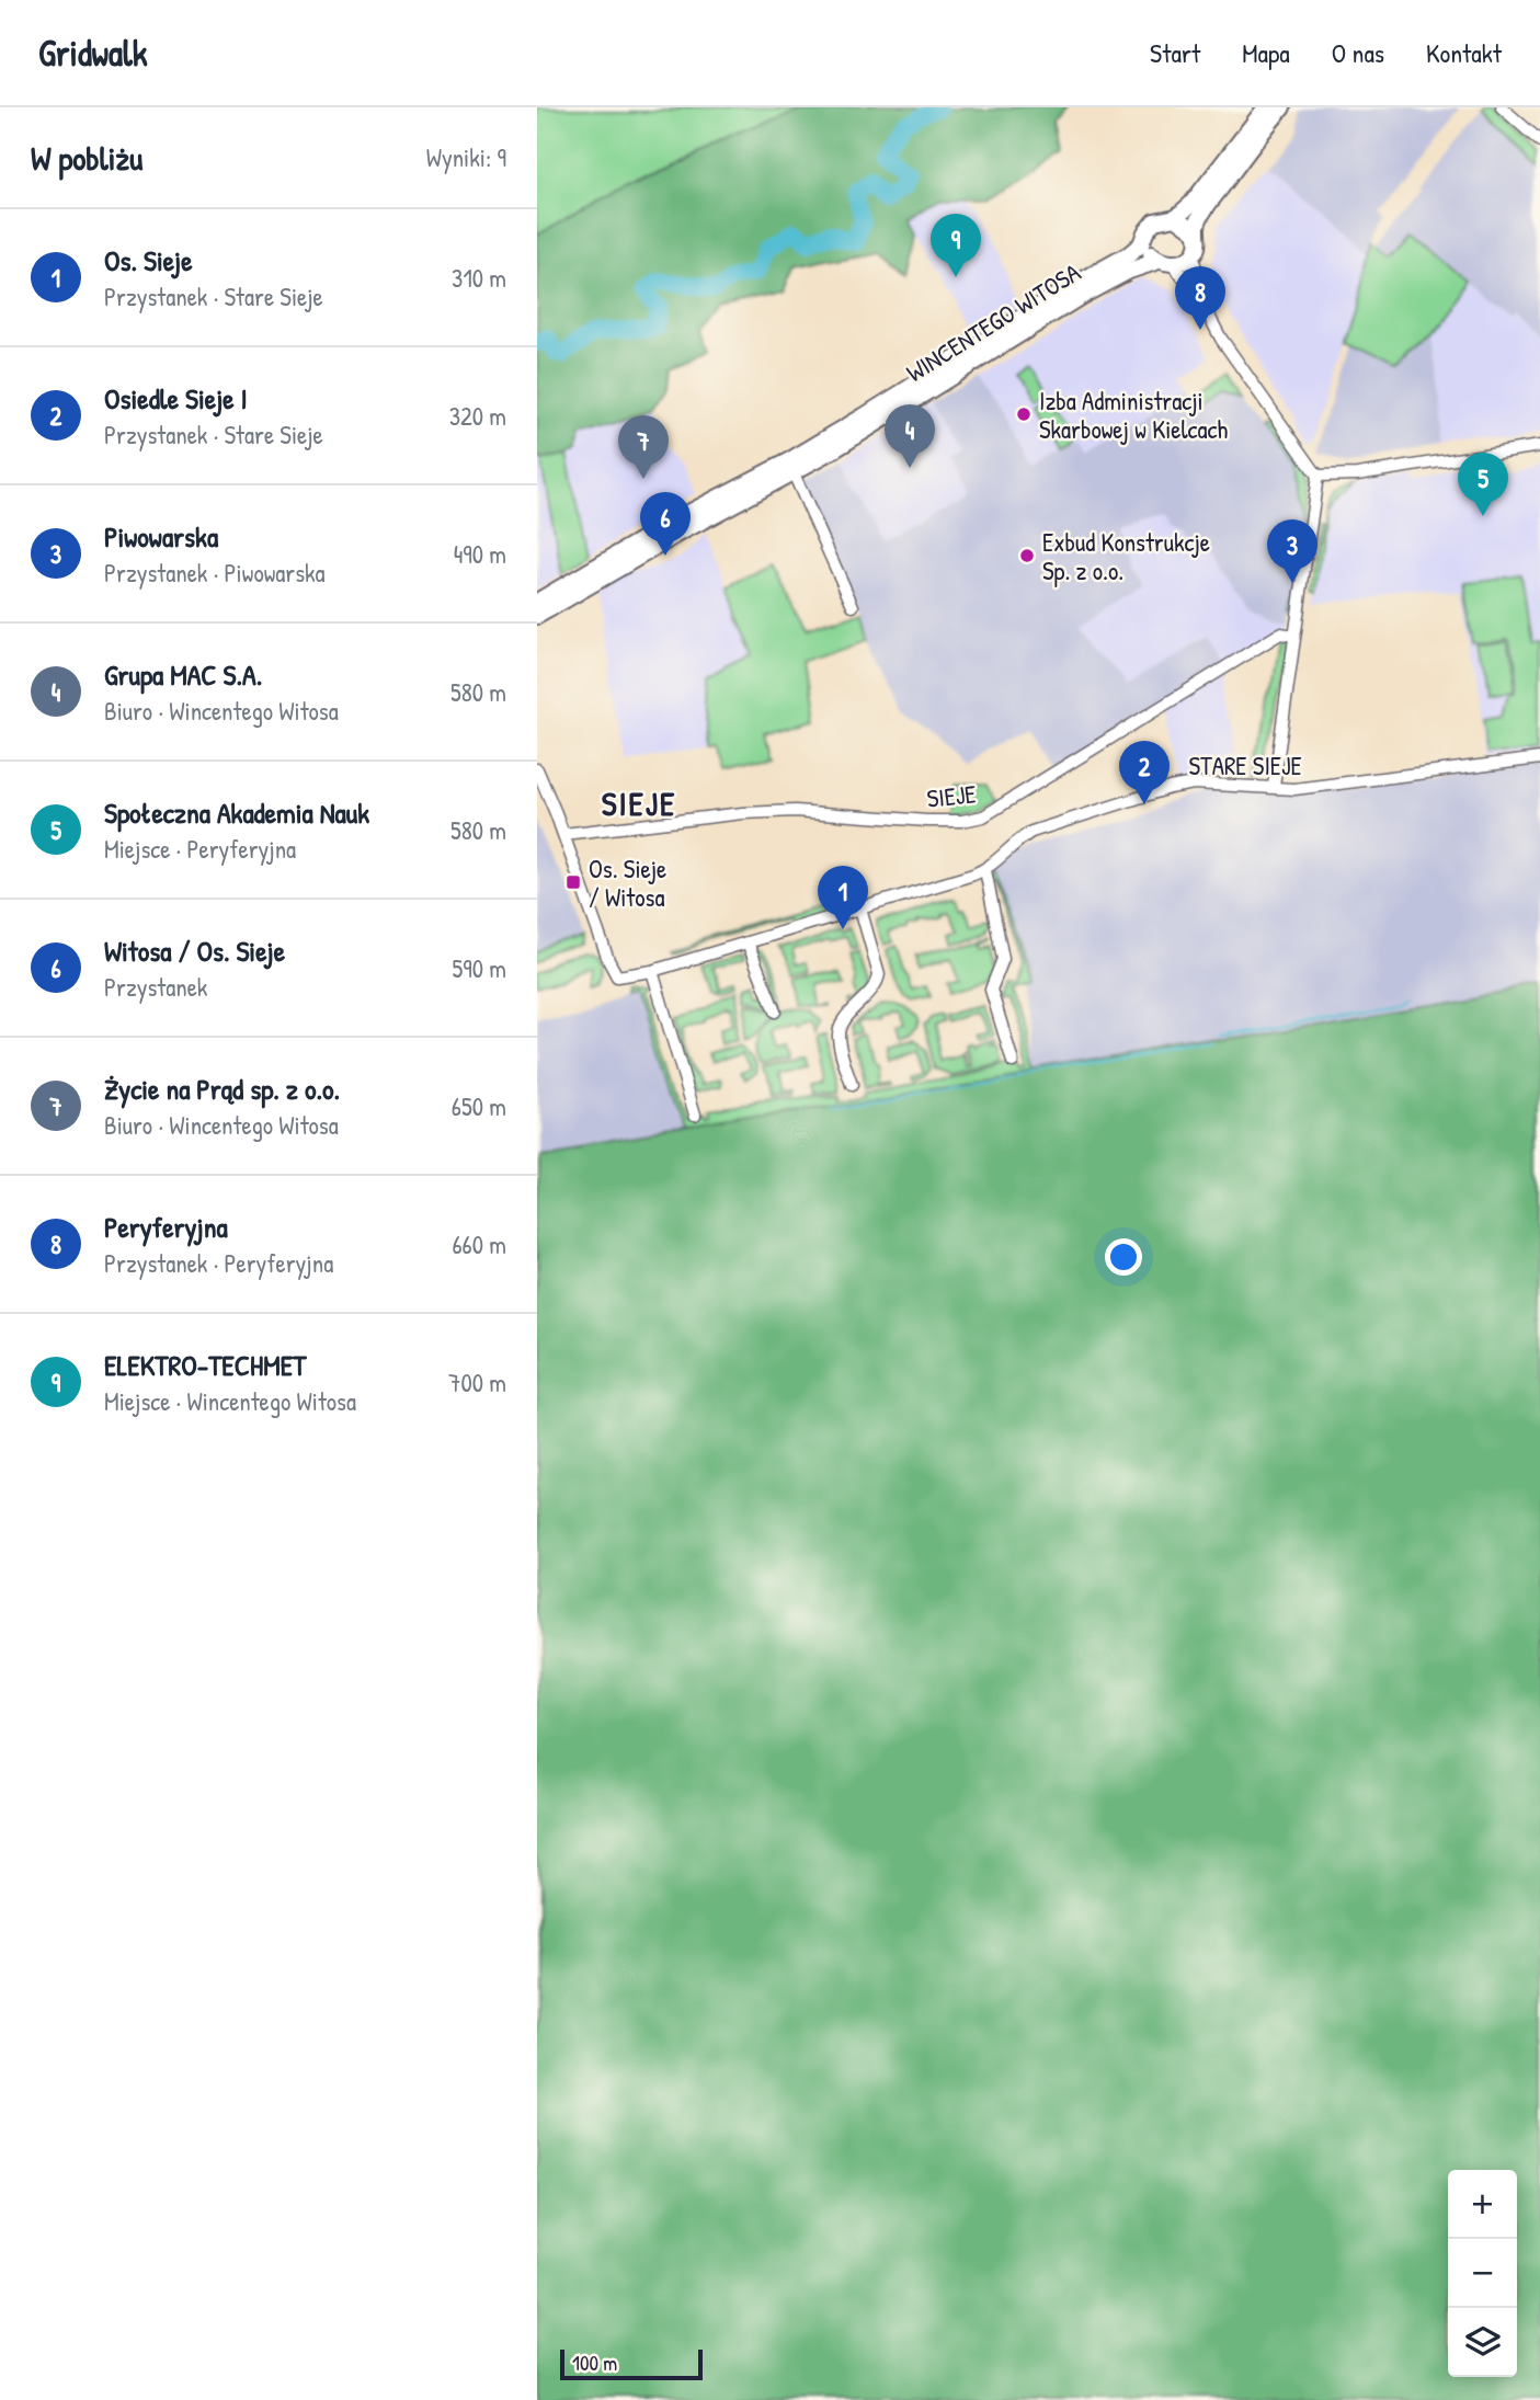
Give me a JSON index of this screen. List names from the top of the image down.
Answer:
{
  "streets": {
    "main road": ["WINCENTEGO WITOSA"],
    "street": ["STARE SIEJE", "SIEJE"]
  },
  "crossings": [
    ["STARE SIEJE", "SIEJE"]
  ],
  "districts": ["SIEJE"],
  "places": {
    "other": ["Izba Administracji Skarbowej w Kielcach", "Exbud Konstrukcje Sp. z o.o."],
    "transit": ["Os. Sieje / Witosa"]
  },
  "scale_bar": "100 m",
  "page": {
    "header": "Gridwalk",
    "nav": [
      "Start",
      "Mapa",
      "O nas",
      "Kontakt"
    ],
    "heading": ["W pobliżu", "Wyniki: 9"],
    "list": [
      {
        "mark": "1",
        "name": "Os. Sieje",
        "note": "Przystanek · Stare Sieje",
        "value": "310 m"
      },
      {
        "mark": "2",
        "name": "Osiedle Sieje I",
        "note": "Przystanek · Stare Sieje",
        "value": "320 m"
      },
      {
        "mark": "3",
        "name": "Piwowarska",
        "note": "Przystanek · Piwowarska",
        "value": "490 m"
      },
      {
        "mark": "4",
        "name": "Grupa MAC S.A.",
        "note": "Biuro · Wincentego Witosa",
        "value": "580 m"
      },
      {
        "mark": "5",
        "name": "Społeczna Akademia Nauk",
        "note": "Miejsce · Peryferyjna",
        "value": "580 m"
      },
      {
        "mark": "6",
        "name": "Witosa / Os. Sieje",
        "note": "Przystanek",
        "value": "590 m"
      },
      {
        "mark": "7",
        "name": "Życie na Prąd sp. z o.o.",
        "note": "Biuro · Wincentego Witosa",
        "value": "650 m"
      },
      {
        "mark": "8",
        "name": "Peryferyjna",
        "note": "Przystanek · Peryferyjna",
        "value": "660 m"
      },
      {
        "mark": "9",
        "name": "ELEKTRO-TECHMET",
        "note": "Miejsce · Wincentego Witosa",
        "value": "700 m"
      }
    ],
    "pins": [
      "9",
      "8",
      "4",
      "7",
      "5",
      "6",
      "3",
      "2",
      "1"
    ],
    "map_buttons": ["+", "−"],
    "scale": "100 m"
  }
}
